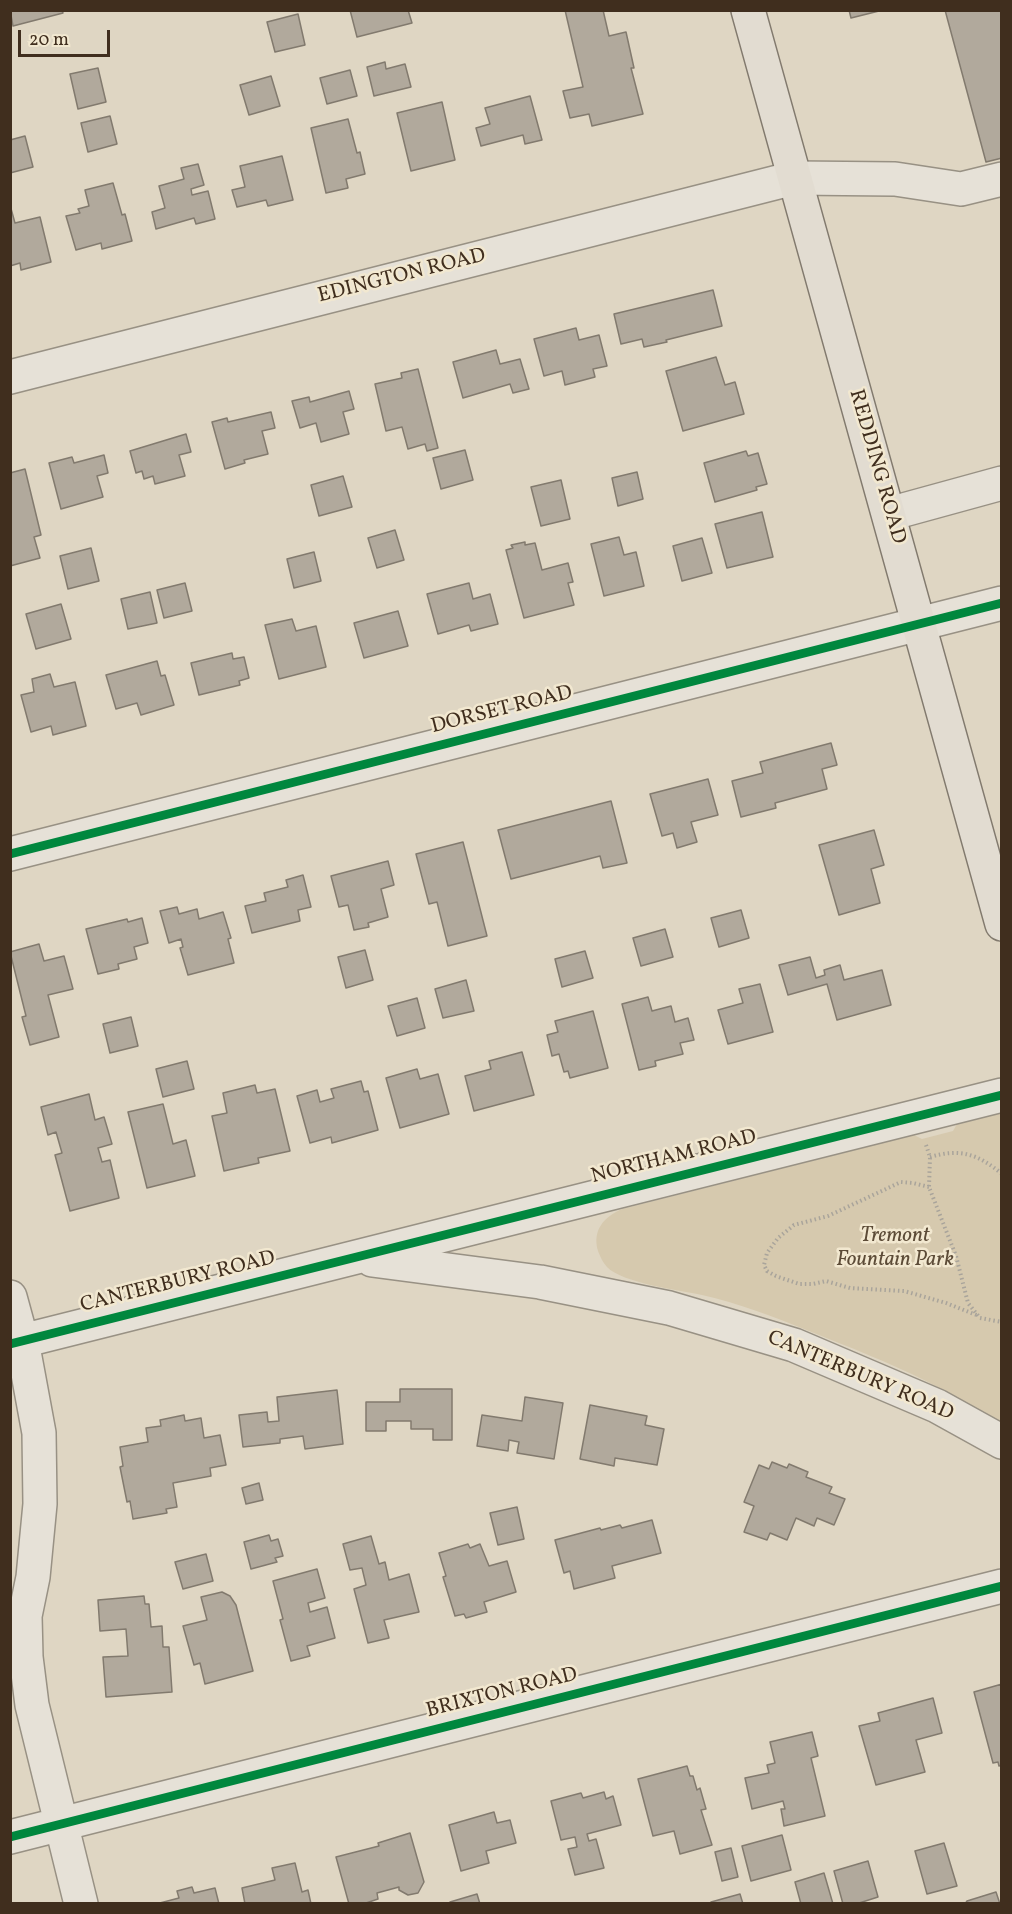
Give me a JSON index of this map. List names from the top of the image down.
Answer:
{
  "streets": {
    "main road": ["REDDING ROAD"],
    "street": [
      "EDINGTON ROAD",
      "DORSET ROAD",
      "NORTHAM ROAD",
      "CANTERBURY ROAD",
      "BRIXTON ROAD"
    ]
  },
  "crossings": [
    ["EDINGTON ROAD", "REDDING ROAD"],
    ["REDDING ROAD", "DORSET ROAD"],
    ["NORTHAM ROAD", "CANTERBURY ROAD"]
  ],
  "parks": ["Tremont Fountain Park"],
  "scale_bar": "20 m"
}
